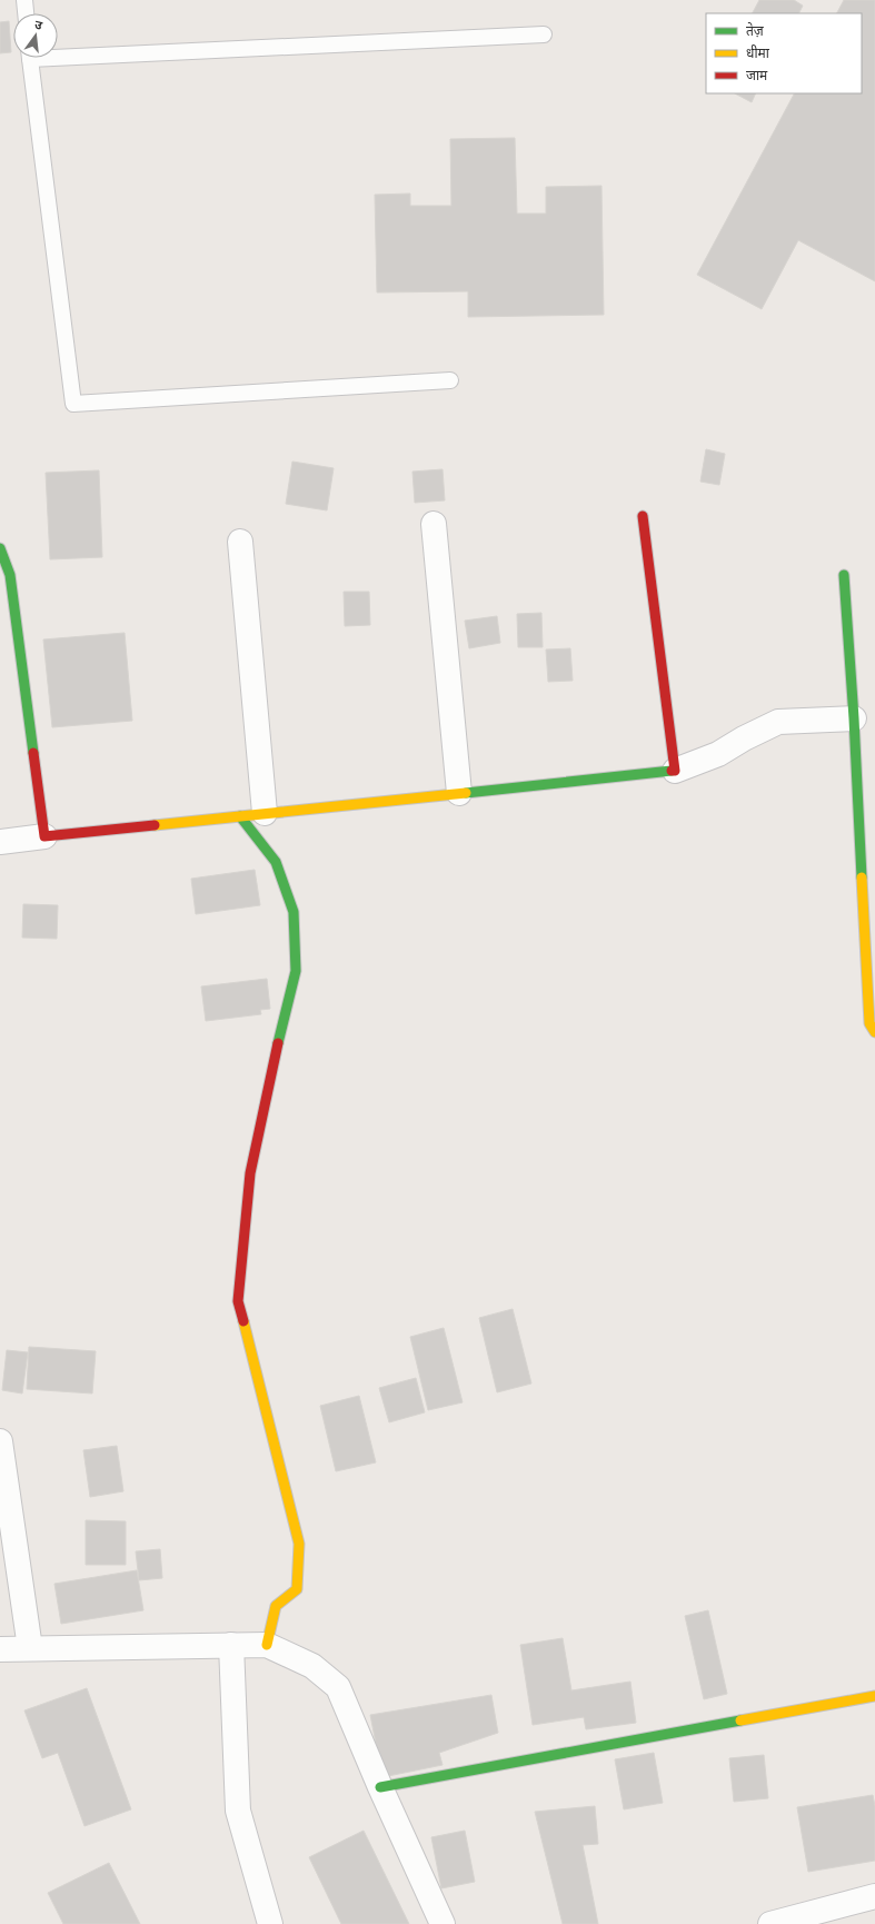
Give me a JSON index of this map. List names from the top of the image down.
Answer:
{
  "legend": ["तेज़", "धीमा", "जाम"],
  "north": "top"
}
